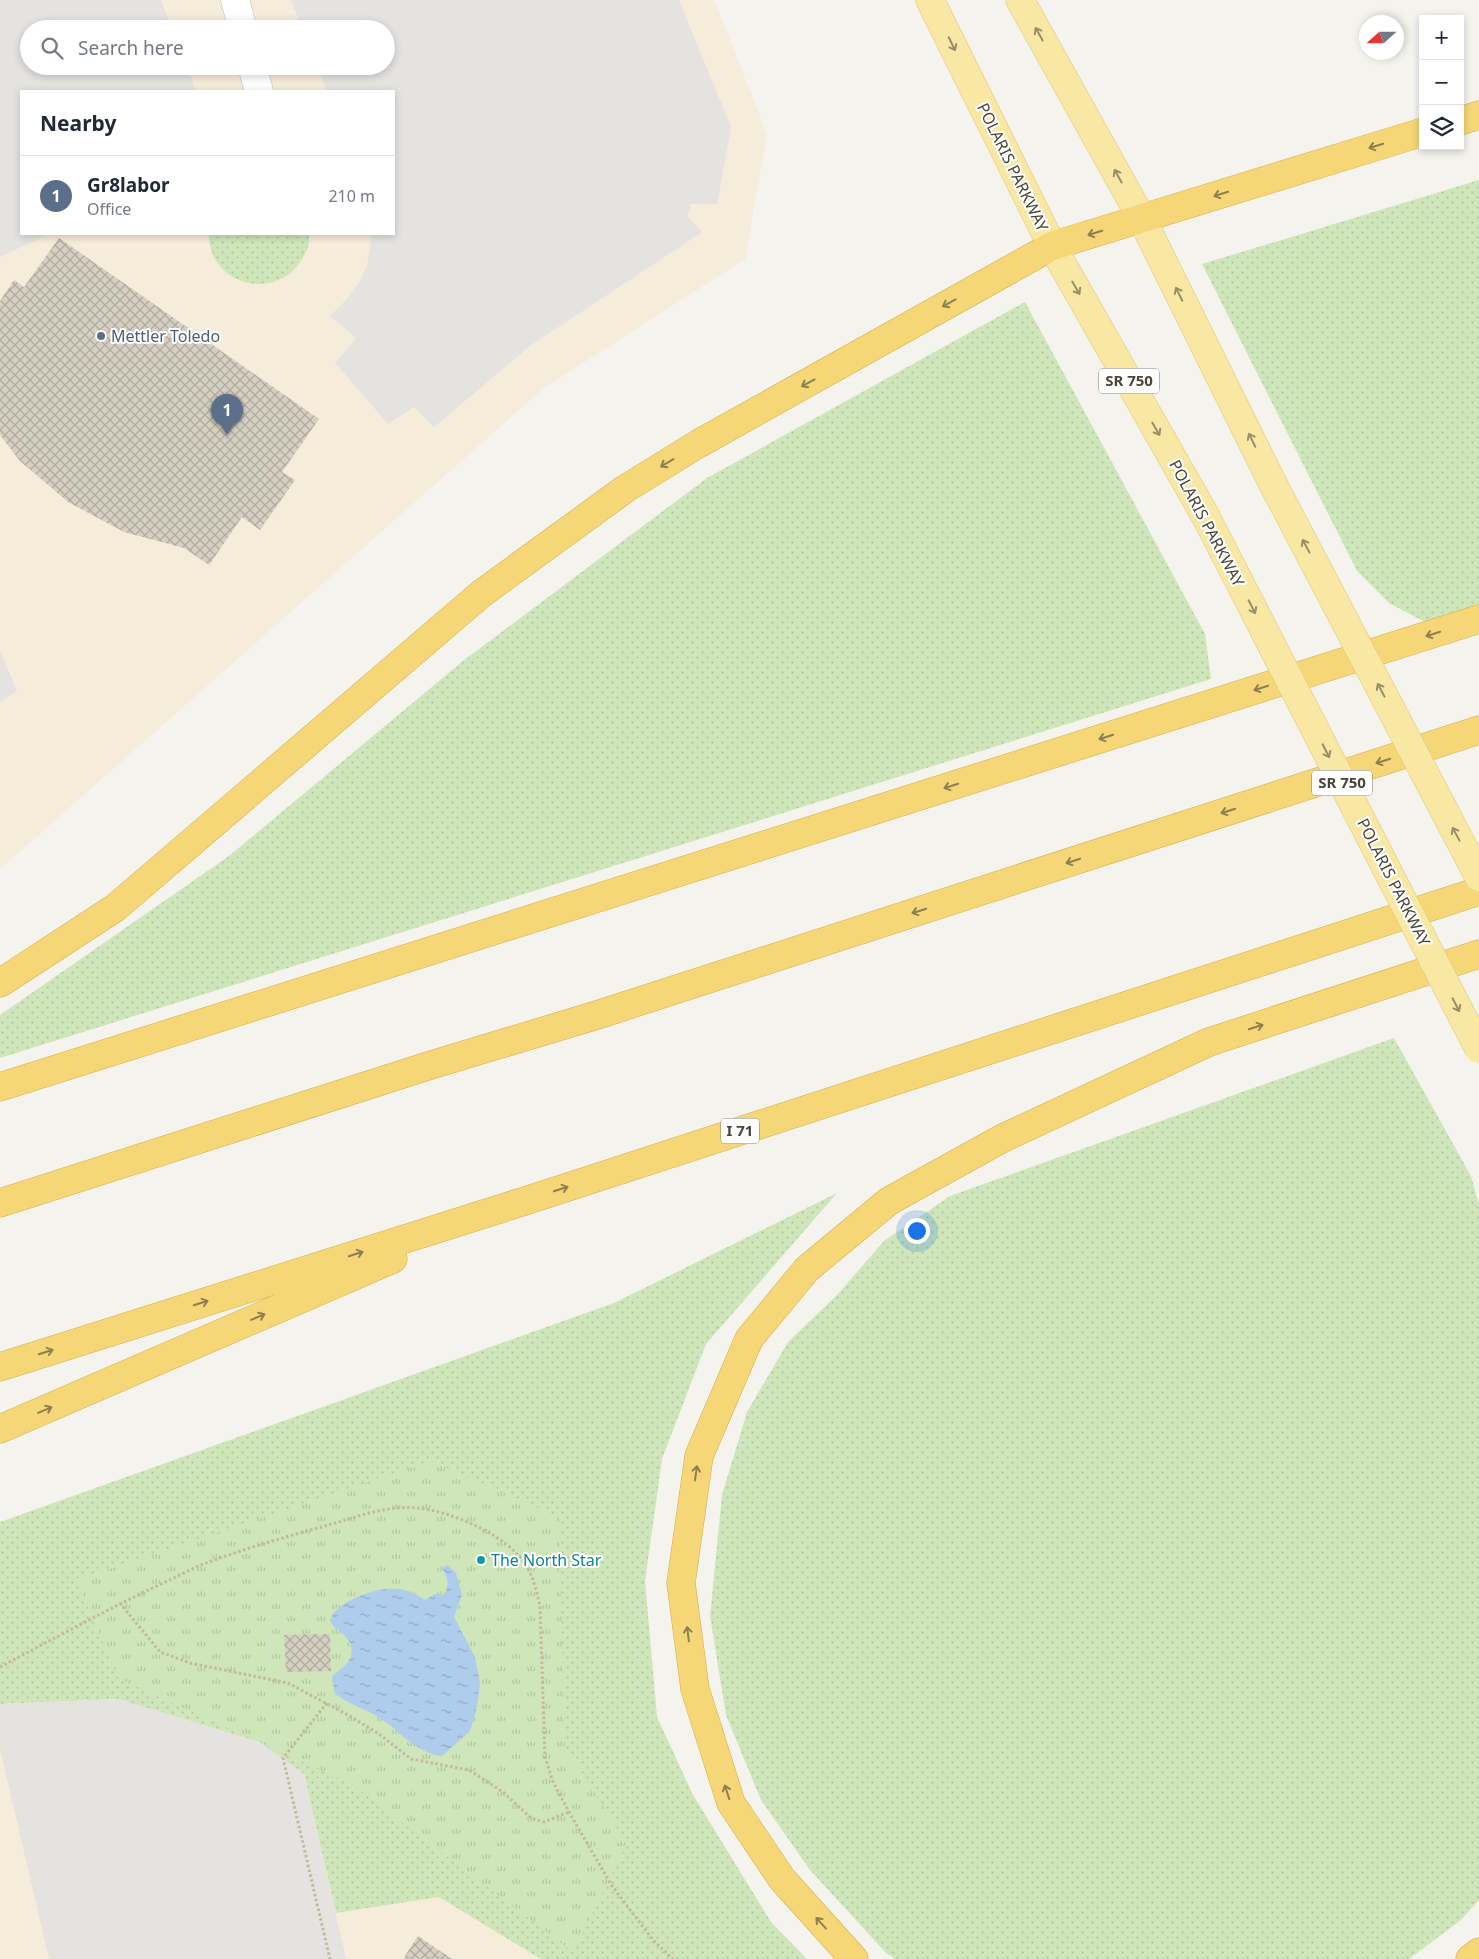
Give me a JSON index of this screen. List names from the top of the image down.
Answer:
{
  "streets": {
    "highway": ["I 71"],
    "main road": ["POLARIS PARKWAY", "SR 750"]
  },
  "places": ["Mettler Toledo", "The North Star"],
  "north": "left",
  "page": {
    "map_buttons": ["+", "−"],
    "search": "Search here",
    "heading": "Nearby",
    "list": [
      {
        "mark": "1",
        "name": "Gr8labor",
        "note": "Office",
        "value": "210 m"
      }
    ],
    "pins": "1"
  }
}
